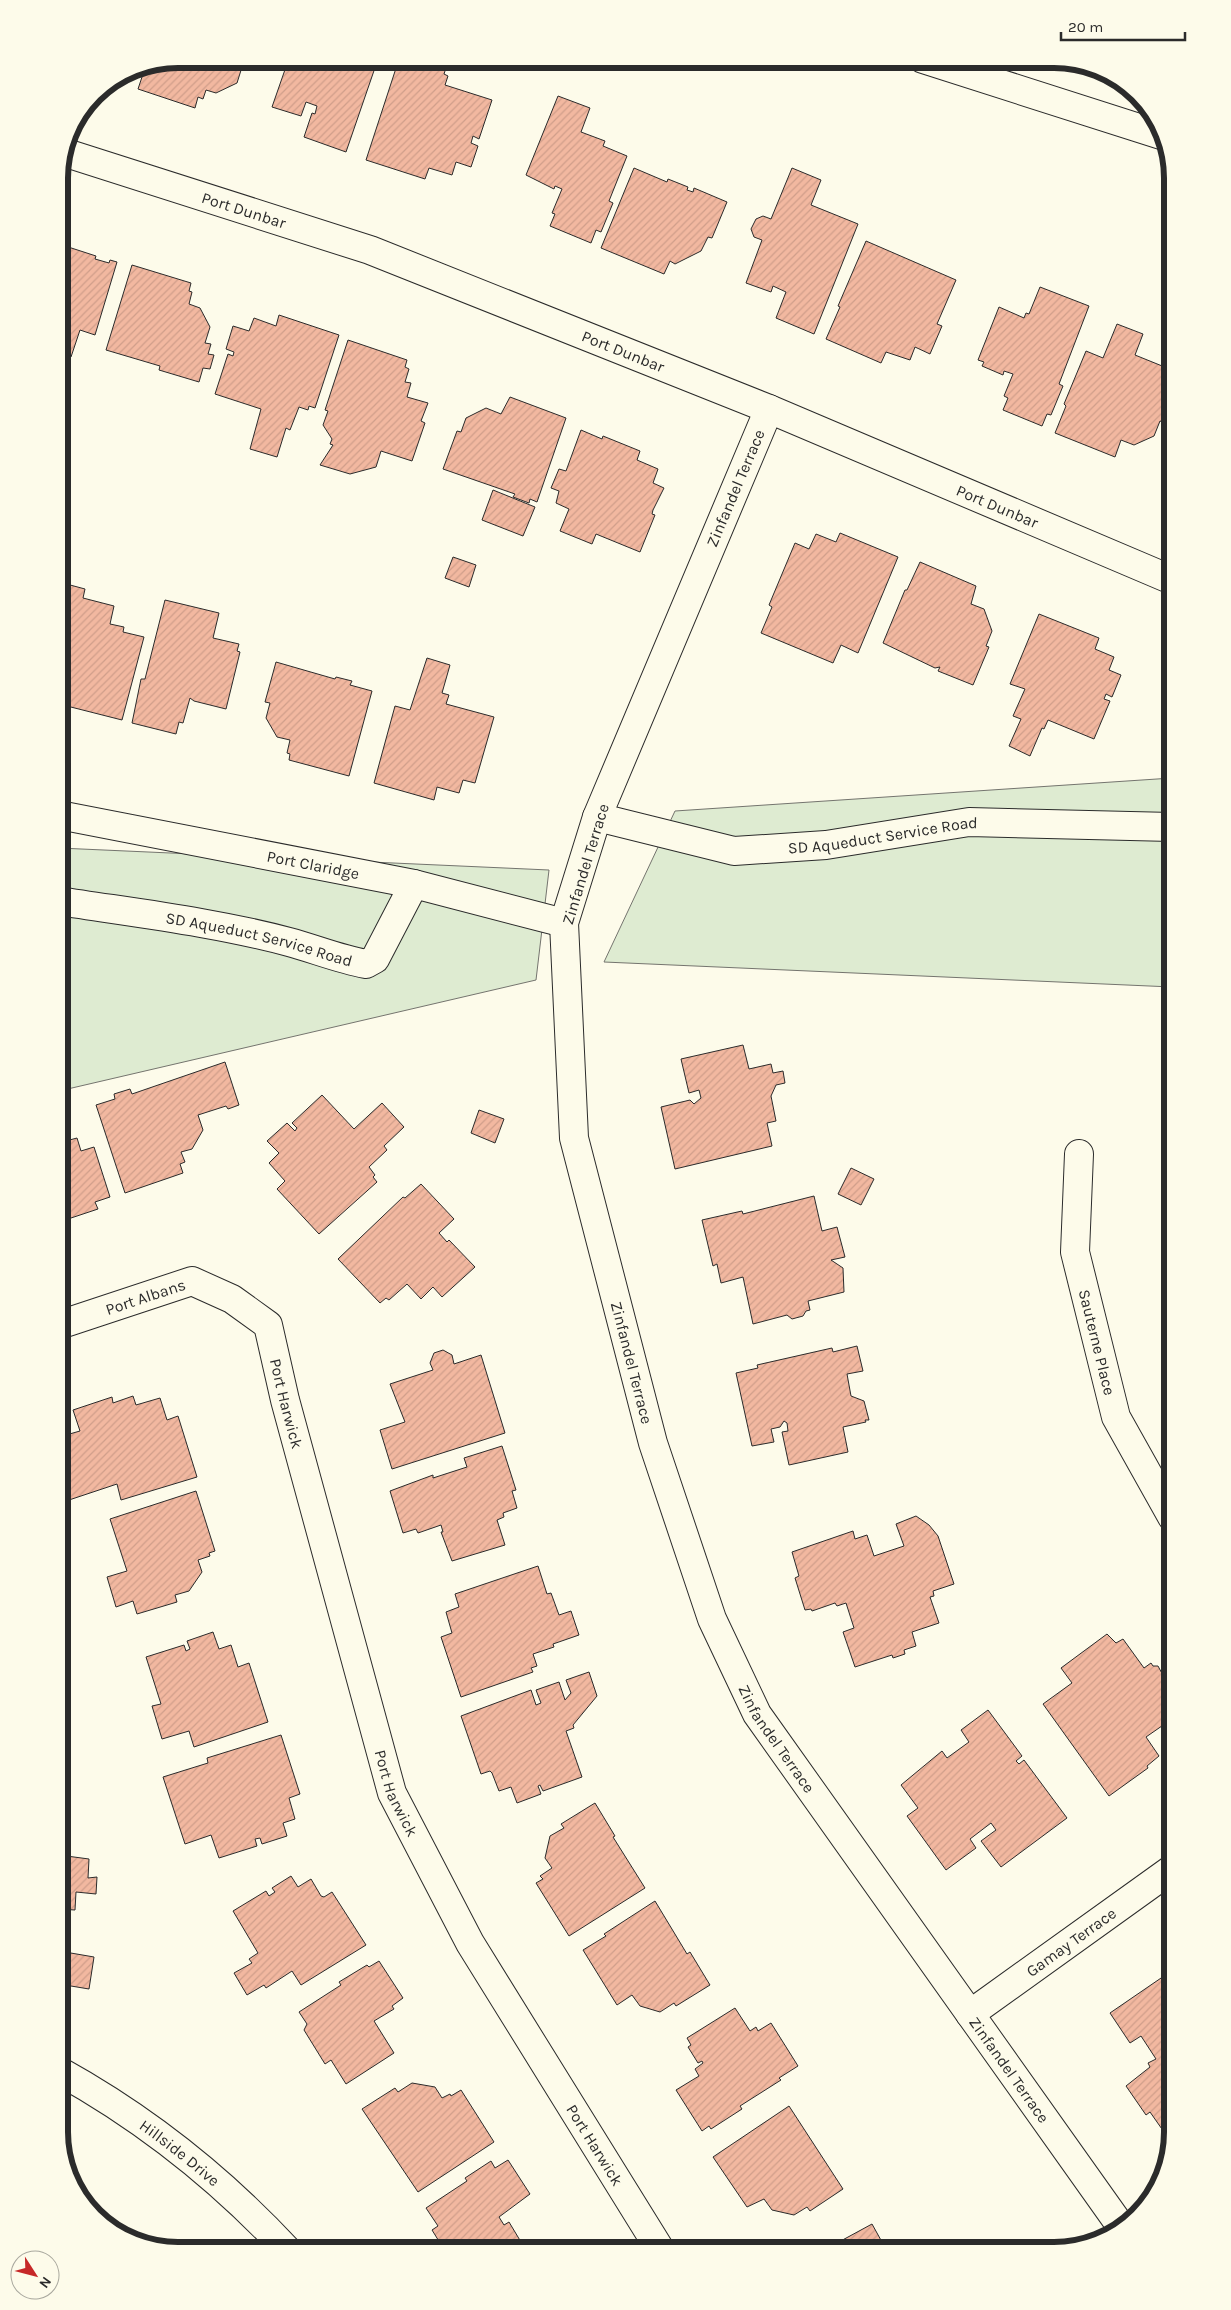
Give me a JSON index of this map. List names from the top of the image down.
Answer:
{
  "streets": {
    "street": [
      "Port Dunbar",
      "Zinfandel Terrace",
      "SD Aqueduct Service Road",
      "Port Claridge",
      "Port Albans",
      "Sauterne Place",
      "Port Harwick",
      "Gamay Terrace",
      "Hillside Drive"
    ]
  },
  "crossings": [
    ["Port Dunbar", "Zinfandel Terrace"],
    ["Zinfandel Terrace", "SD Aqueduct Service Road"],
    ["Zinfandel Terrace", "Port Claridge"],
    ["Zinfandel Terrace", "Gamay Terrace"],
    ["SD Aqueduct Service Road", "Port Claridge"],
    ["Port Albans", "Port Harwick"]
  ],
  "scale_bar": "20 m",
  "north": "bottom right"
}
